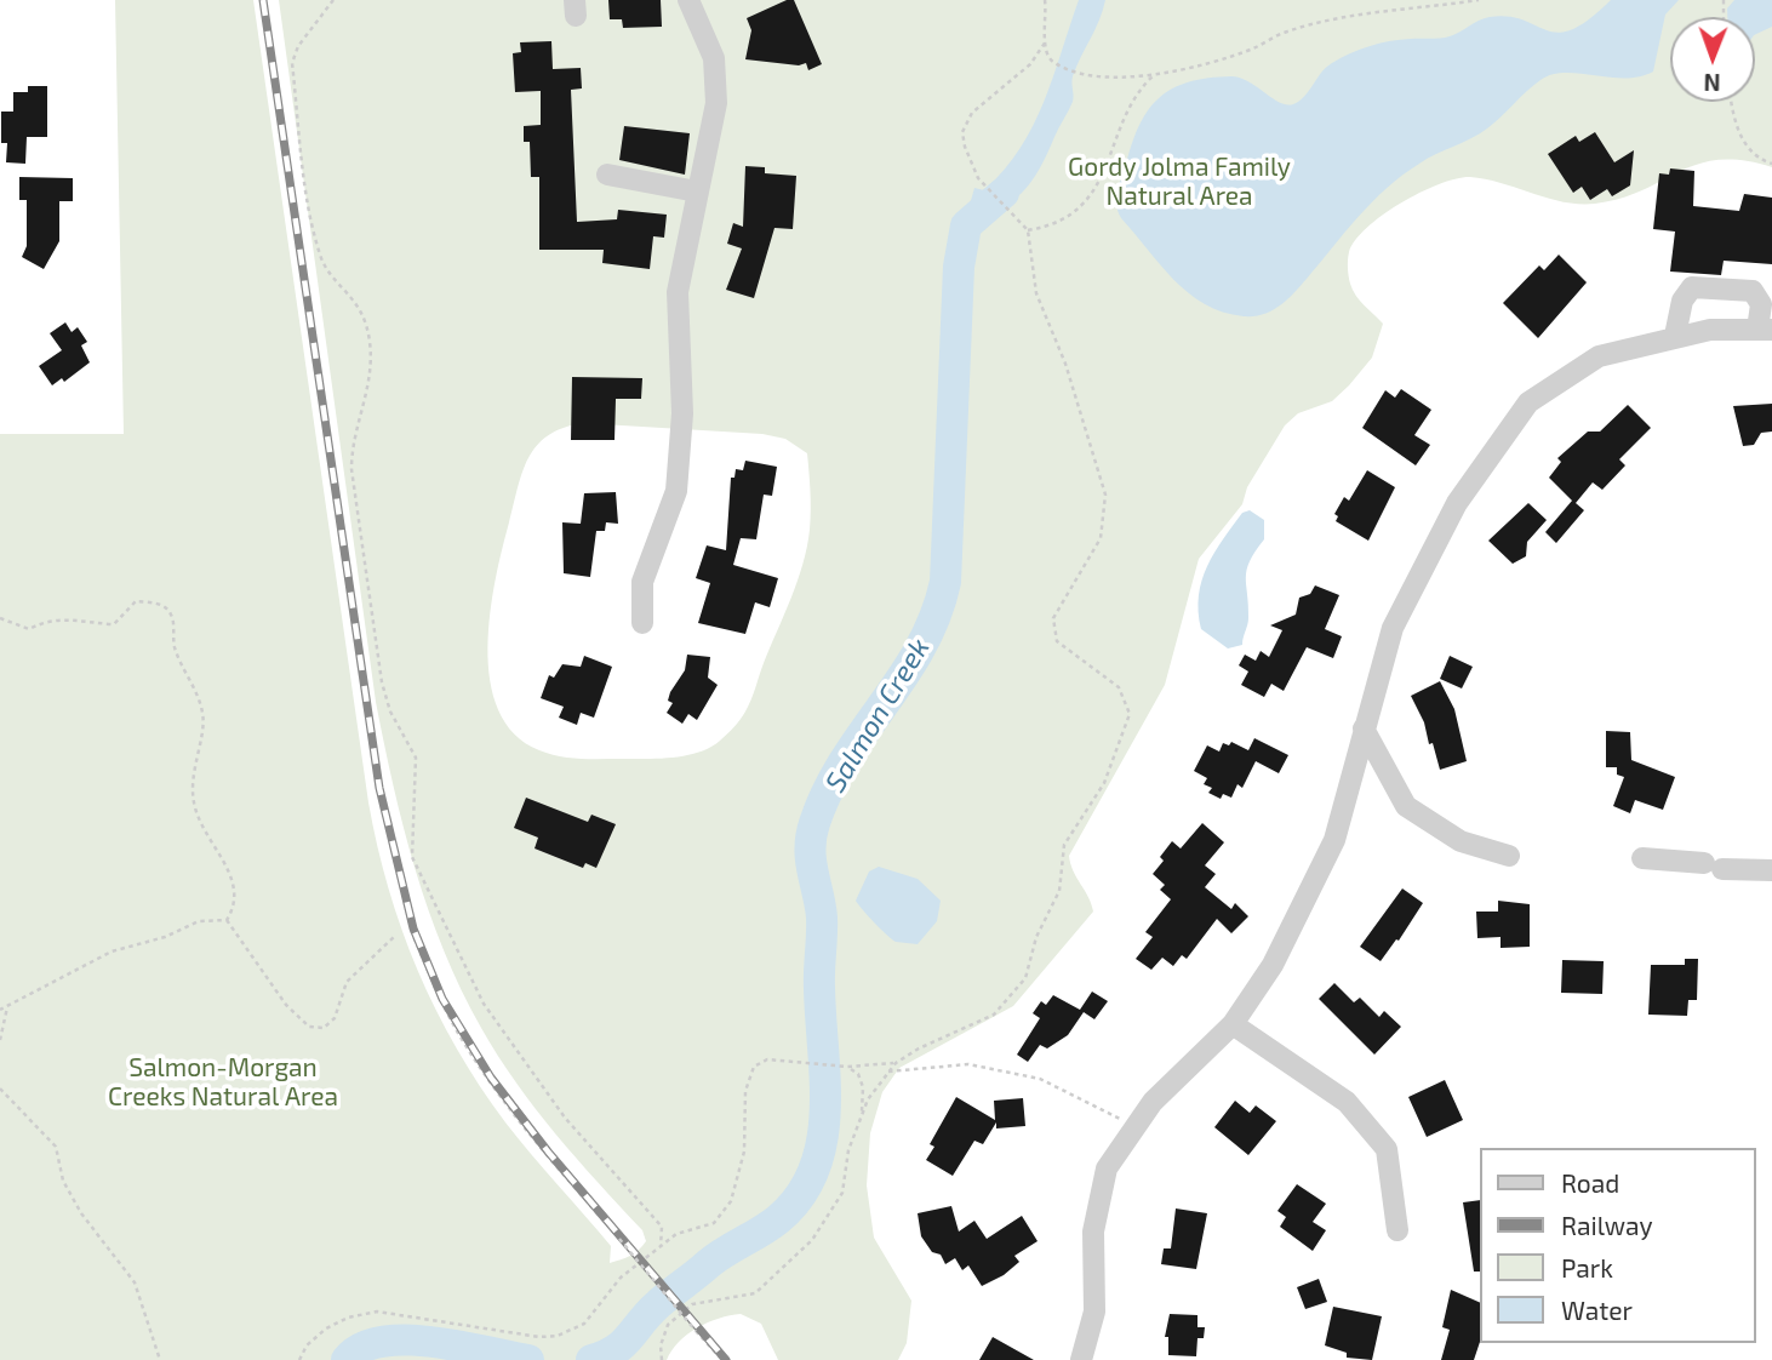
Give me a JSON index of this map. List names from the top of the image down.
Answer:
{
  "water": ["Salmon Creek"],
  "parks": ["Gordy Jolma Family Natural Area", "Salmon-Morgan Creeks Natural Area"],
  "legend": [
    "Road",
    "Railway",
    "Park",
    "Water"
  ],
  "north": "bottom"
}
